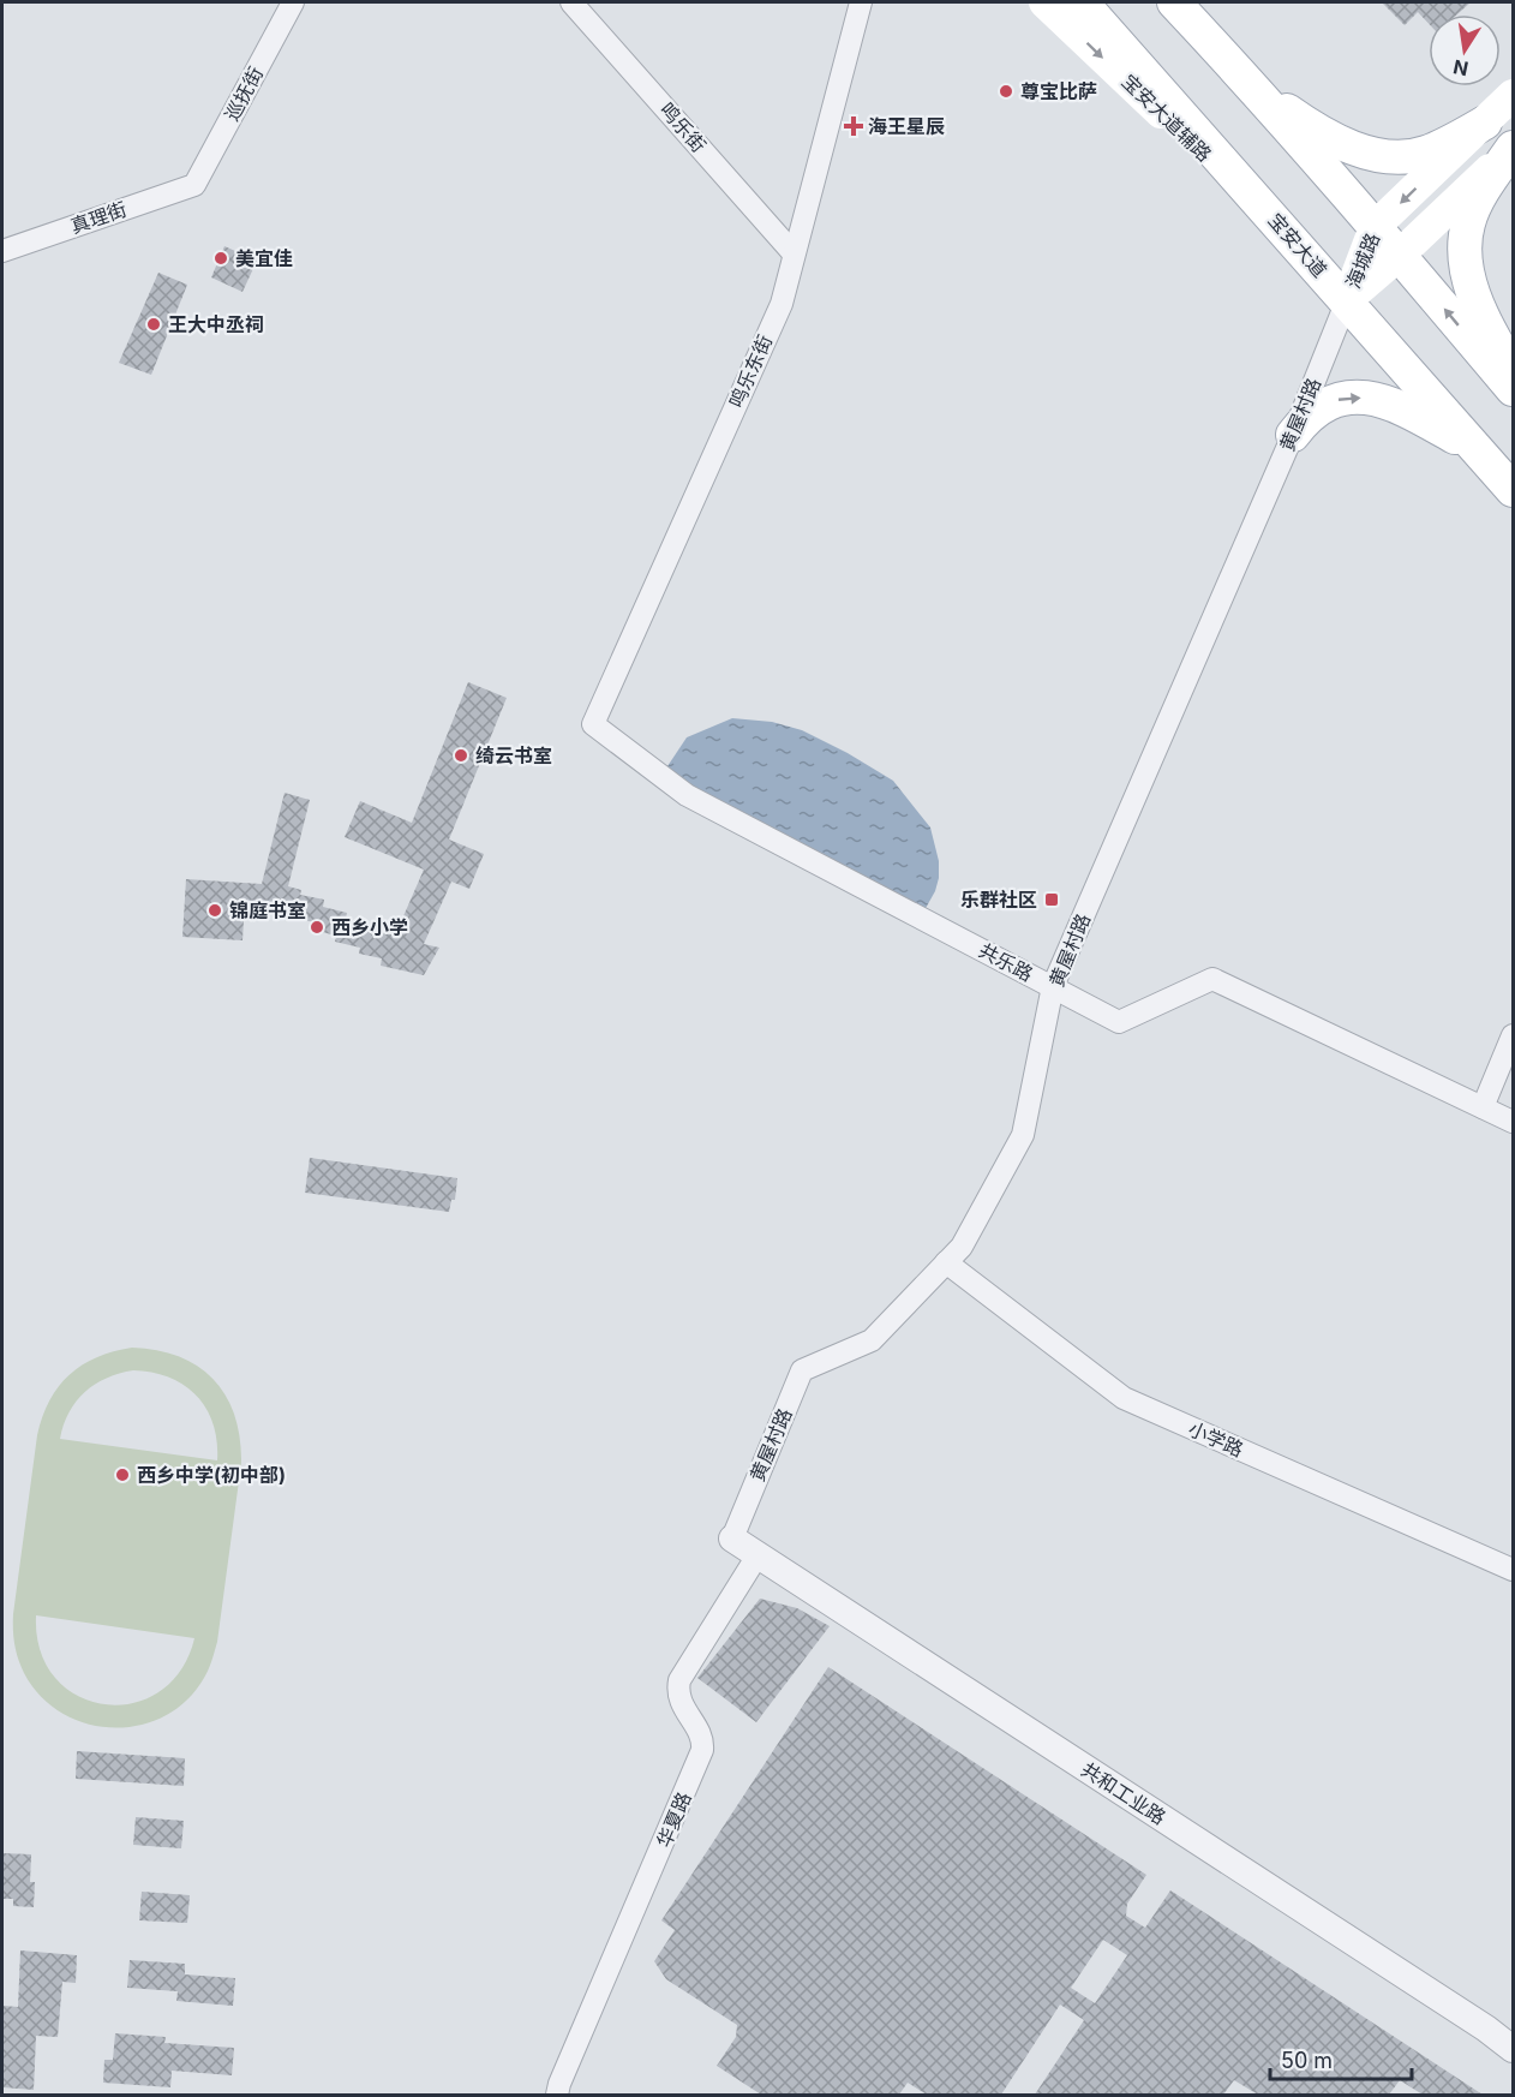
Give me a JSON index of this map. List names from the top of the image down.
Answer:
{
  "streets": {
    "main road": ["宝安大道辅路", "宝安大道", "海城路"],
    "street": [
      "巡抚街",
      "鸣乐街",
      "真理街",
      "鸣乐东街",
      "黄屋村路",
      "共乐路",
      "小学路",
      "共和工业路",
      "华夏路"
    ]
  },
  "crossings": [
    ["巡抚街", "真理街"],
    ["宝安大道辅路", "宝安大道"],
    ["鸣乐街", "鸣乐东街"],
    ["宝安大道", "海城路"],
    ["宝安大道", "黄屋村路"],
    ["海城路", "黄屋村路"],
    ["鸣乐东街", "共乐路"],
    ["黄屋村路", "共乐路"],
    ["黄屋村路", "小学路"],
    ["黄屋村路", "共和工业路"],
    ["共和工业路", "华夏路"]
  ],
  "places": {
    "other": [
      "尊宝比萨",
      "美宜佳",
      "王大中丞祠",
      "绮云书室",
      "锦庭书室",
      "西乡小学",
      "西乡中学(初中部)"
    ],
    "health": ["海王星辰"],
    "transit": ["乐群社区"]
  },
  "scale_bar": "50 m",
  "north": "bottom"
}
